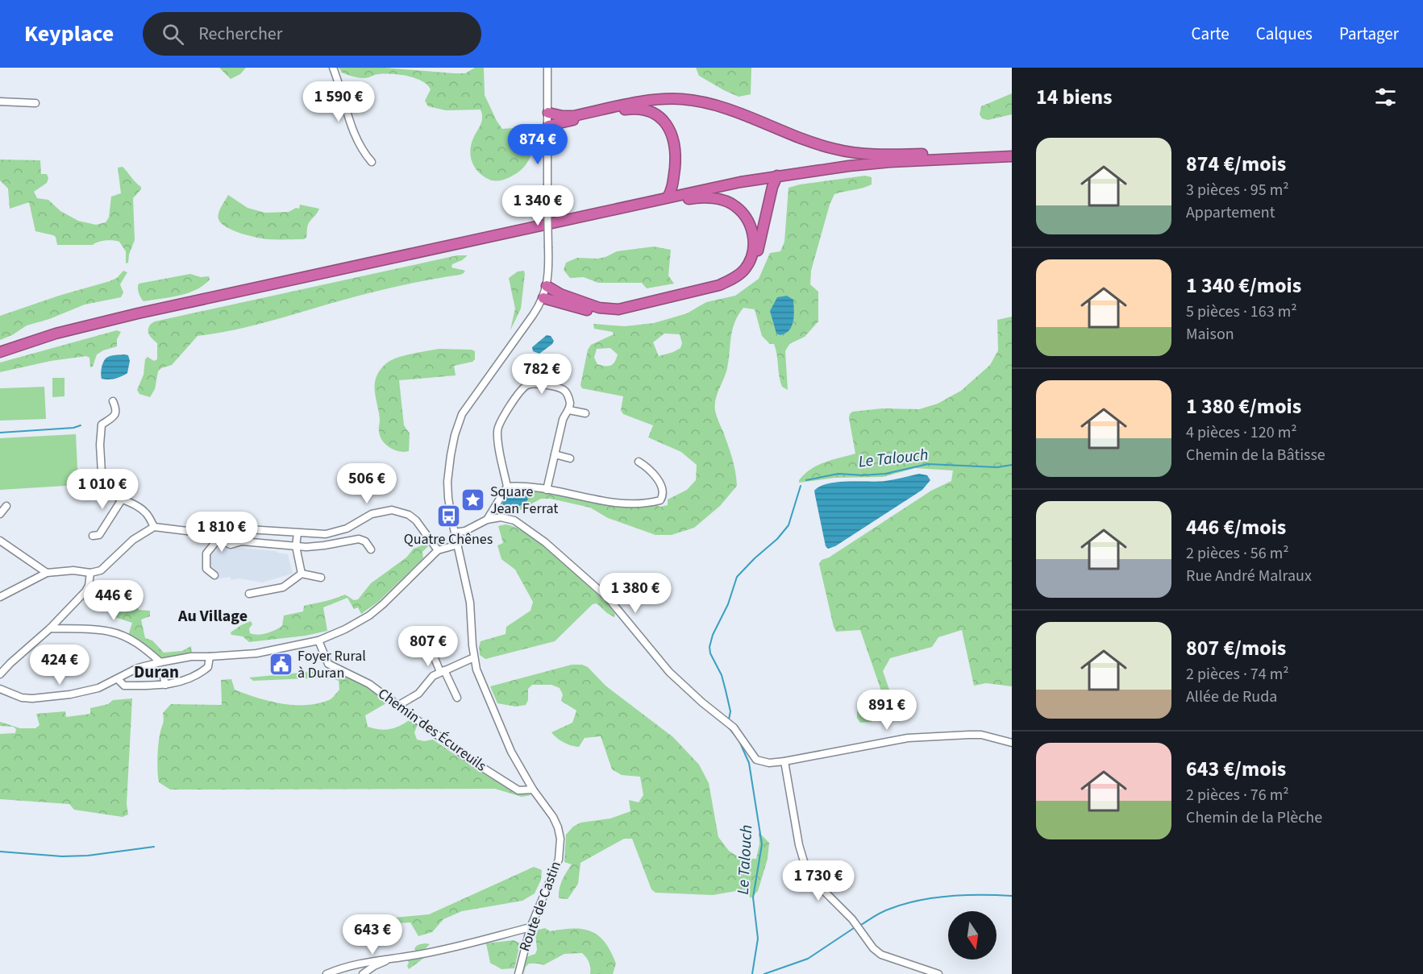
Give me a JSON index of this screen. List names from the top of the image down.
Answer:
{
  "streets": {
    "street": ["Chemin des Écureuils", "Route de Castin"]
  },
  "crossings": [
    ["Chemin des Écureuils", "Route de Castin"]
  ],
  "districts": ["Au Village", "Duran"],
  "water": ["Le Talouch"],
  "places": {
    "place": ["Square Jean Ferrat"],
    "bus stop": ["Quatre Chênes"],
    "public building": ["Foyer Rural à Duran"]
  },
  "north": "bottom",
  "page": {
    "header": "Keyplace",
    "search": "Rechercher",
    "nav": ["Carte", "Calques", "Partager"],
    "heading": "14 biens",
    "price": [
      "1 590 €",
      "874 €",
      "1 340 €",
      "782 €",
      "506 €",
      "1 010 €",
      "1 810 €",
      "1 380 €",
      "446 €",
      "807 €",
      "424 €",
      "891 €",
      "1 730 €",
      "643 €"
    ],
    "list": [
      {
        "name": "874 €/mois",
        "note": "3 pièces · 95 m² · Appartement"
      },
      {
        "name": "1 340 €/mois",
        "note": "5 pièces · 163 m² · Maison"
      },
      {
        "name": "1 380 €/mois",
        "note": "4 pièces · 120 m² · Chemin de la Bâtisse"
      },
      {
        "name": "446 €/mois",
        "note": "2 pièces · 56 m² · Rue André Malraux"
      },
      {
        "name": "807 €/mois",
        "note": "2 pièces · 74 m² · Allée de Ruda"
      },
      {
        "name": "643 €/mois",
        "note": "2 pièces · 76 m² · Chemin de la Plèche"
      }
    ]
  }
}
